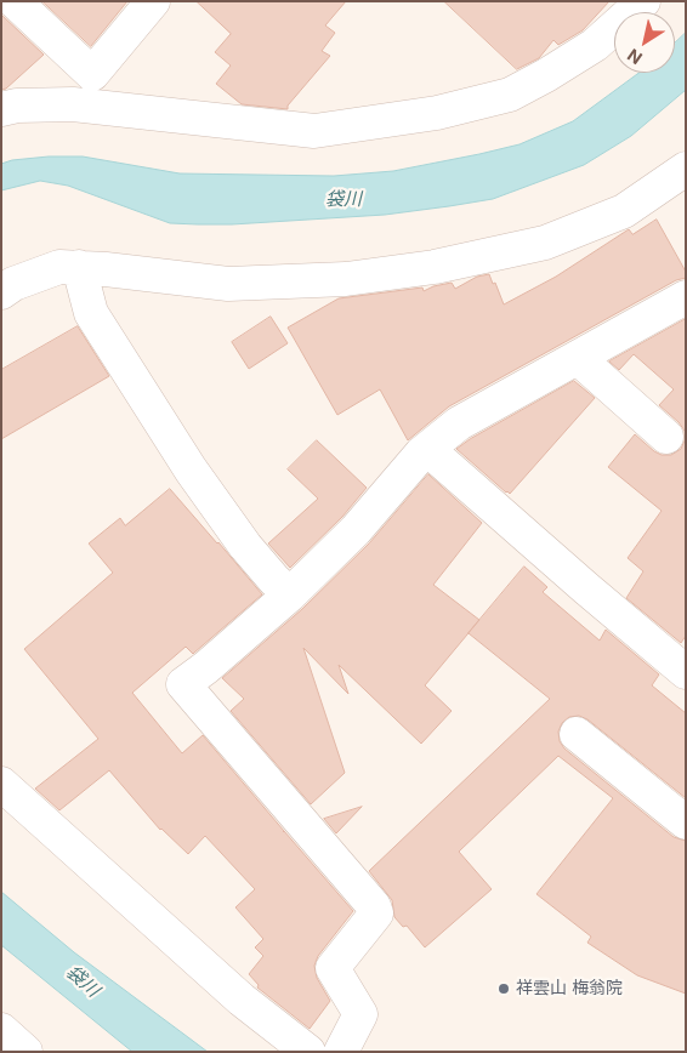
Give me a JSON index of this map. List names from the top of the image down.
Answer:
{
  "water": ["袋川"],
  "places": ["祥雲山 梅翁院"],
  "north": "bottom left"
}
